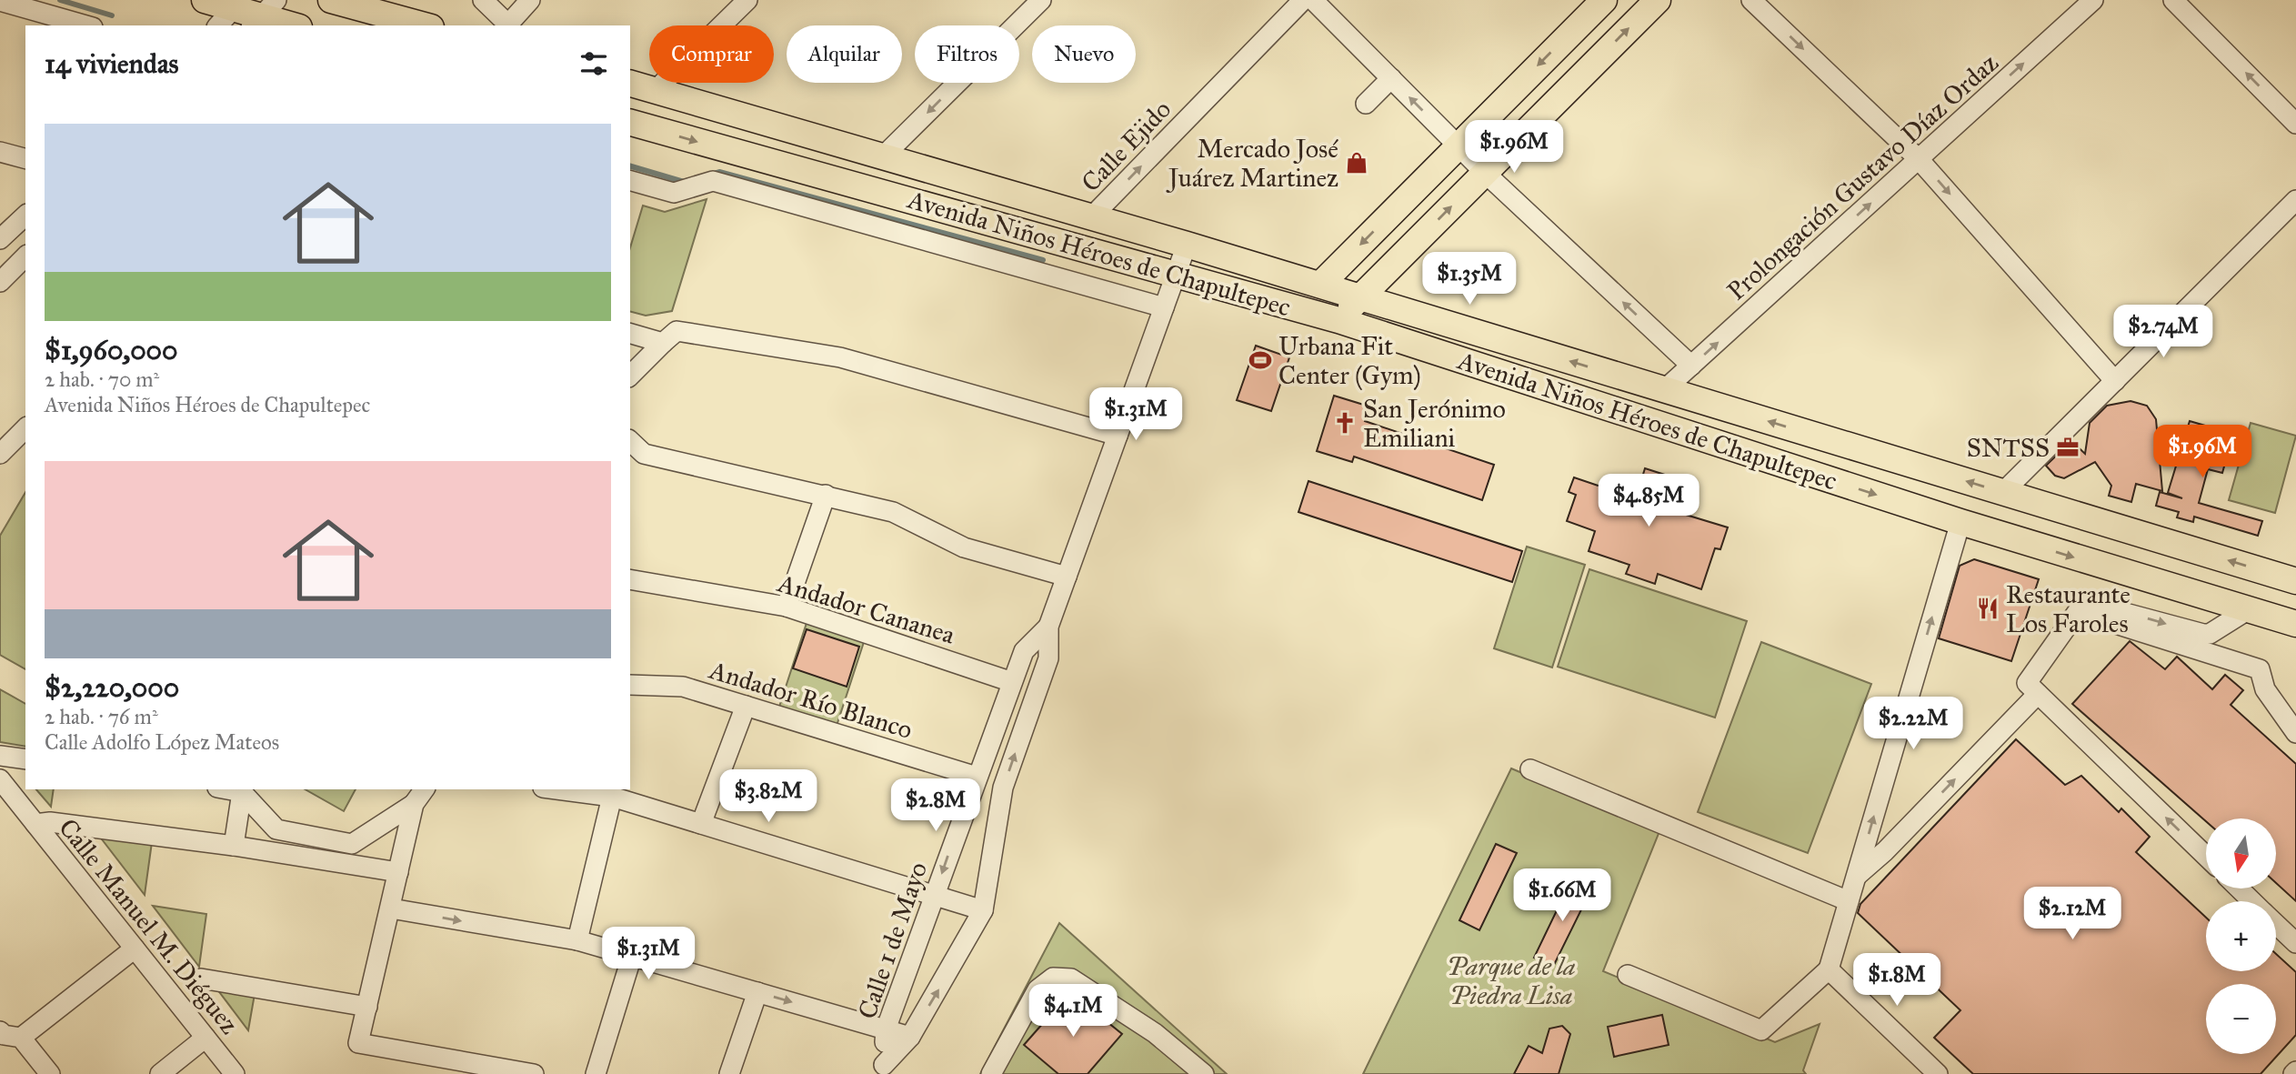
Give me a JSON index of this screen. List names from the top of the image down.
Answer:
{
  "streets": {
    "main road": ["Avenida Niños Héroes de Chapultepec"],
    "street": [
      "Calle Ejido",
      "Prolongación Gustavo Díaz Ordaz",
      "Andador Cananea",
      "Andador Río Blanco",
      "Calle Manuel M. Diéguez",
      "Calle 1 de Mayo"
    ]
  },
  "crossings": [
    ["Calle Ejido", "Avenida Niños Héroes de Chapultepec"],
    ["Prolongación Gustavo Díaz Ordaz", "Avenida Niños Héroes de Chapultepec"],
    ["Avenida Niños Héroes de Chapultepec", "Calle 1 de Mayo"],
    ["Andador Cananea", "Calle 1 de Mayo"],
    ["Andador Río Blanco", "Calle 1 de Mayo"]
  ],
  "one_way": ["Calle Ejido", "Prolongación Gustavo Díaz Ordaz"],
  "parks": ["Parque de la Piedra Lisa"],
  "places": {
    "shop": ["Mercado José Juárez Martinez"],
    "sports": ["Urbana Fit Center (Gym)"],
    "church": ["San Jerónimo Emiliani"],
    "office": ["SNTSS"],
    "restaurant": ["Restaurante Los Faroles"]
  },
  "north": "bottom",
  "page": {
    "chip": [
      "Comprar",
      "Alquilar",
      "Filtros",
      "Nuevo"
    ],
    "heading": "14 viviendas",
    "list": [
      {
        "name": "$1,960,000",
        "note": "2 hab. · 70 m² · Avenida Niños Héroes de Chapultepec"
      },
      {
        "name": "$2,220,000",
        "note": "2 hab. · 76 m² · Calle Adolfo López Mateos"
      }
    ],
    "price": [
      "$1.96M",
      "$1.35M",
      "$2.74M",
      "$1.31M",
      "$1.96M",
      "$4.85M",
      "$2.22M",
      "$3.82M",
      "$2.8M",
      "$1.66M",
      "$2.12M",
      "$1.31M",
      "$1.8M",
      "$4.1M"
    ],
    "map_buttons": ["+", "−"]
  }
}
